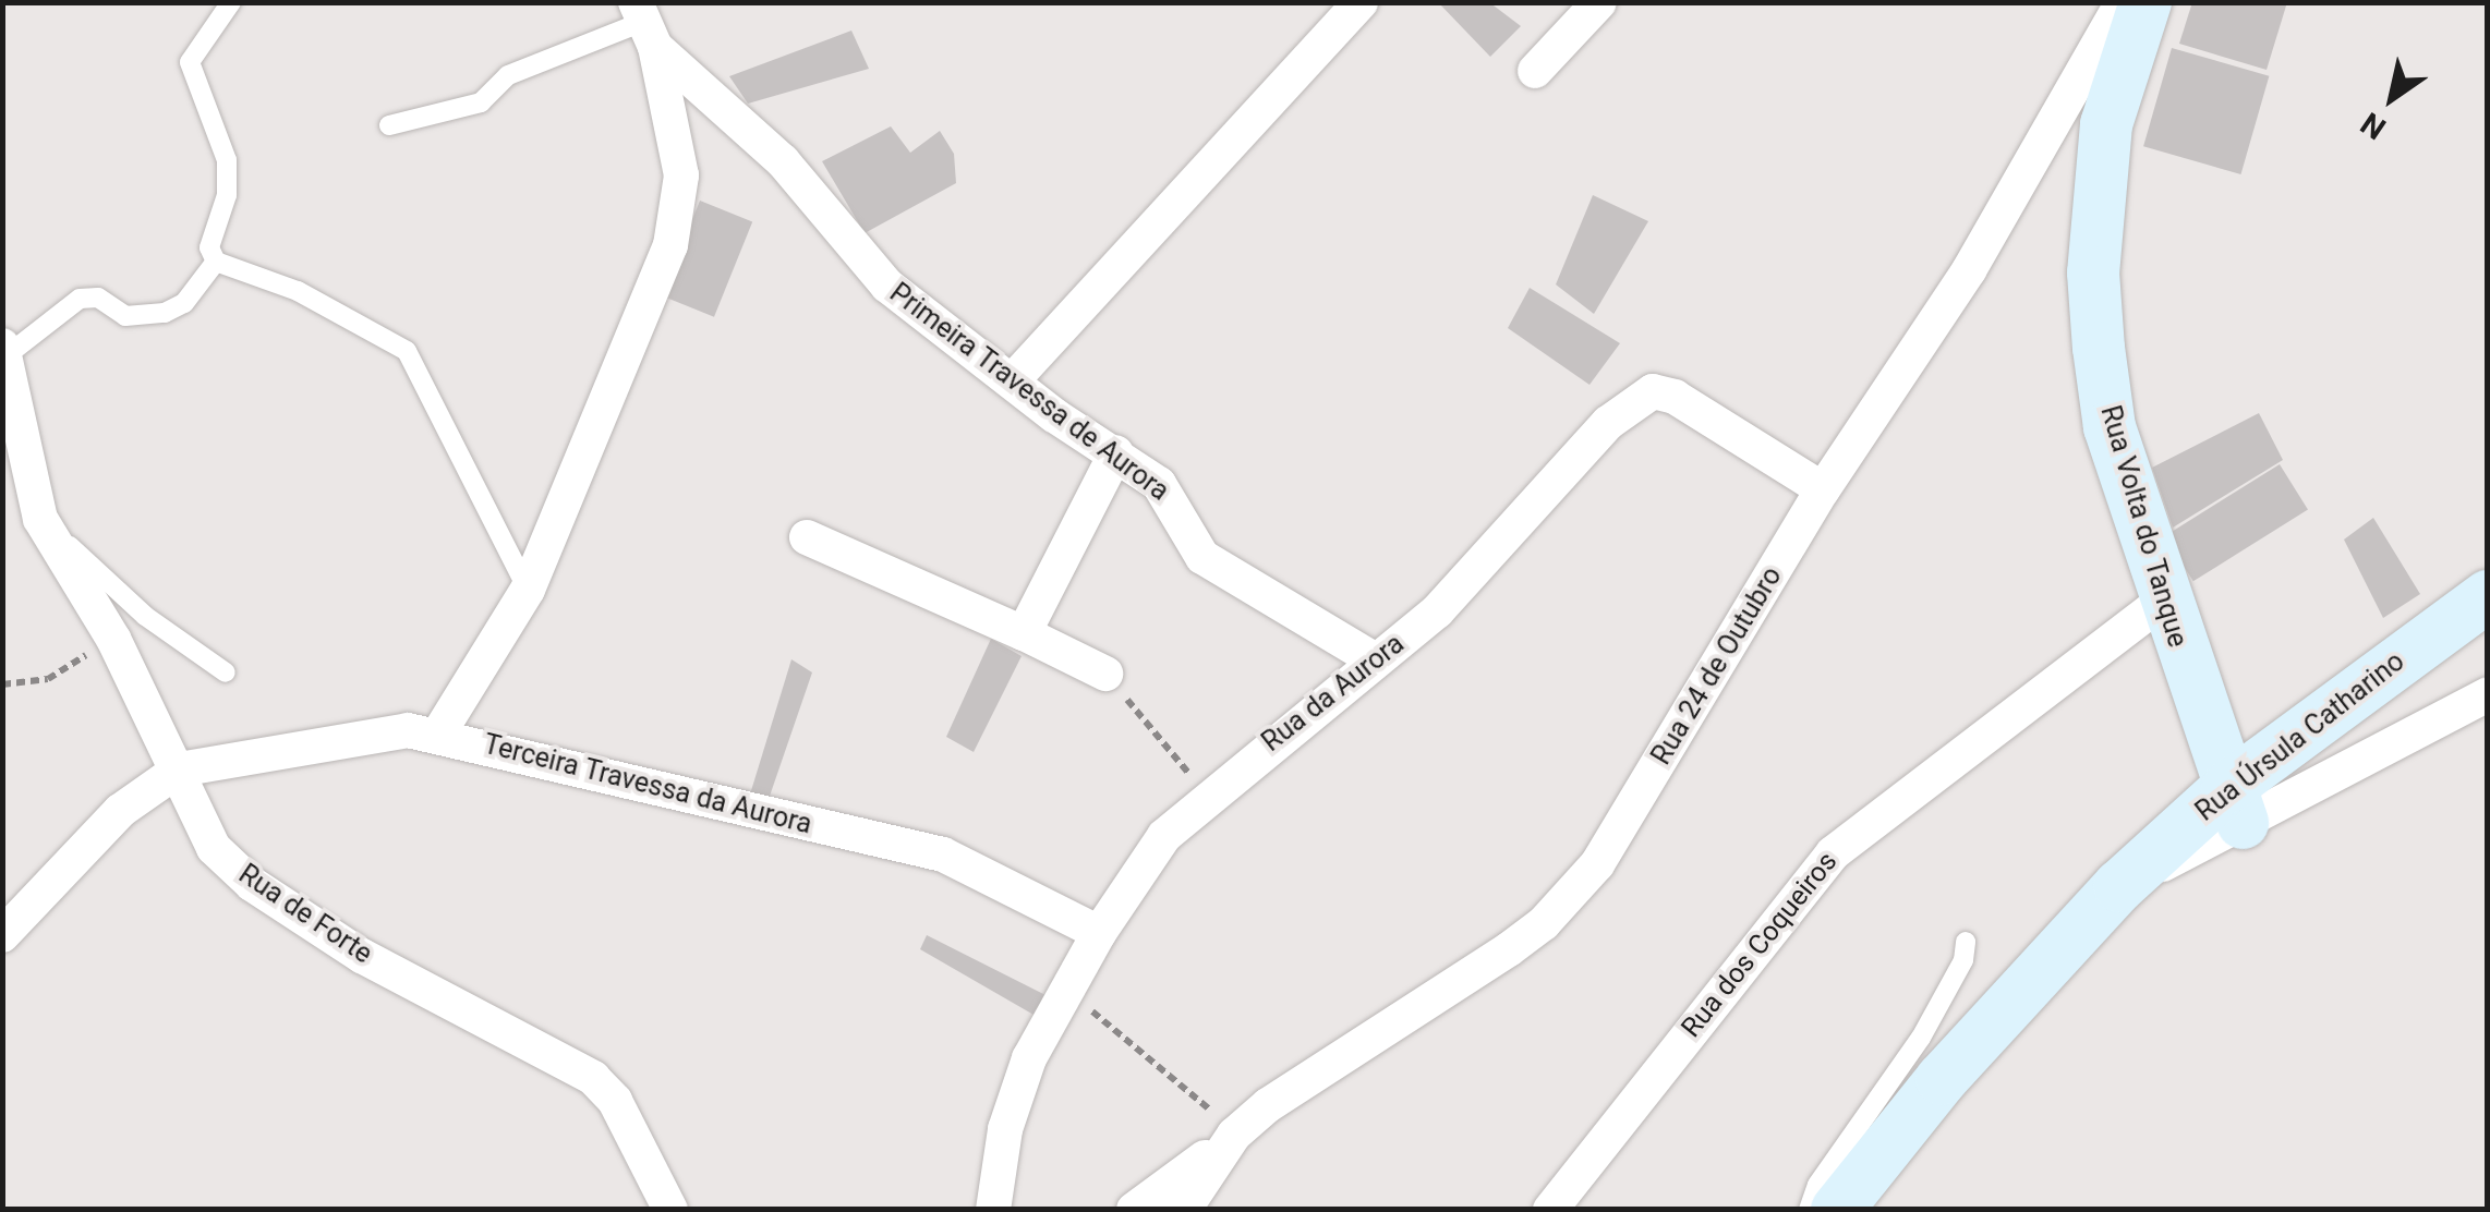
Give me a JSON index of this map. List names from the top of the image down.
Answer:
{
  "streets": {
    "main road": ["Rua Volta do Tanque", "Rua Úrsula Catharino"],
    "street": [
      "Primeira Travessa de Aurora",
      "Rua 24 de Outubro",
      "Rua da Aurora",
      "Terceira Travessa da Aurora",
      "Rua de Forte",
      "Rua dos Coqueiros"
    ]
  },
  "crossings": [
    ["Primeira Travessa de Aurora", "Rua da Aurora"],
    ["Rua Volta do Tanque", "Rua Úrsula Catharino"],
    ["Rua Volta do Tanque", "Rua dos Coqueiros"],
    ["Rua 24 de Outubro", "Rua da Aurora"],
    ["Rua da Aurora", "Terceira Travessa da Aurora"],
    ["Terceira Travessa da Aurora", "Rua de Forte"]
  ],
  "north": "bottom left"
}
